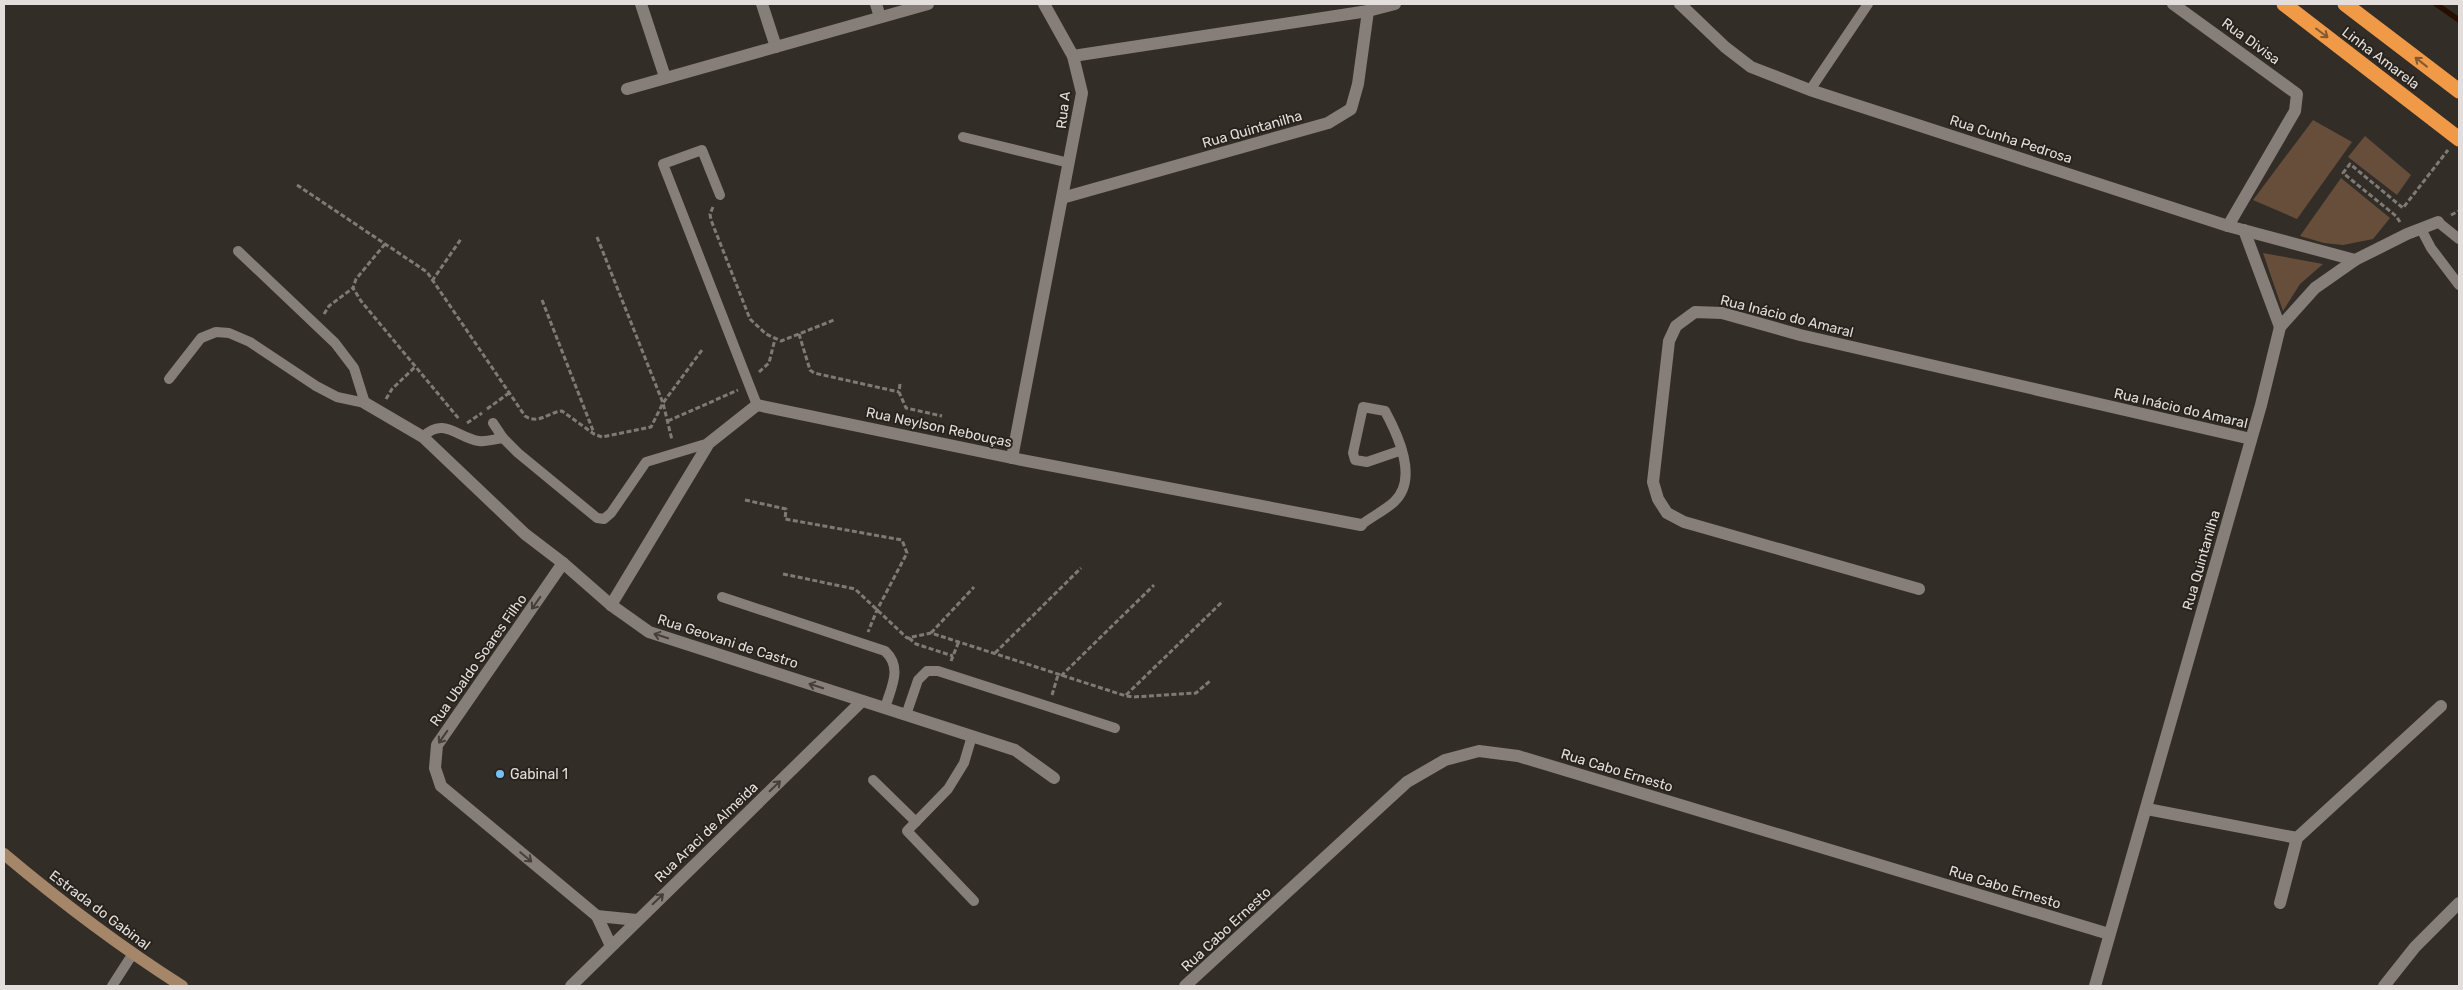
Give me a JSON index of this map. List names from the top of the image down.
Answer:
{
  "streets": {
    "highway": ["Linha Amarela"],
    "main road": ["Estrada do Gabinal"],
    "street": [
      "Rua Divisa",
      "Rua A",
      "Rua Quintanilha",
      "Rua Cunha Pedrosa",
      "Rua Inácio do Amaral",
      "Rua Neylson Rebouças",
      "Rua Geovani de Castro",
      "Rua Ubaldo Soares Filho",
      "Rua Cabo Ernesto",
      "Rua Araci de Almeida"
    ]
  },
  "crossings": [
    ["Rua Divisa", "Rua Cunha Pedrosa"],
    ["Rua A", "Rua Quintanilha"],
    ["Rua A", "Rua Neylson Rebouças"],
    ["Rua Quintanilha", "Rua Cunha Pedrosa"],
    ["Rua Quintanilha", "Rua Inácio do Amaral"],
    ["Rua Quintanilha", "Rua Cabo Ernesto"],
    ["Rua Geovani de Castro", "Rua Ubaldo Soares Filho"],
    ["Rua Geovani de Castro", "Rua Araci de Almeida"],
    ["Rua Ubaldo Soares Filho", "Rua Araci de Almeida"]
  ],
  "one_way": ["Rua Araci de Almeida"],
  "places": ["Gabinal 1"]
}
